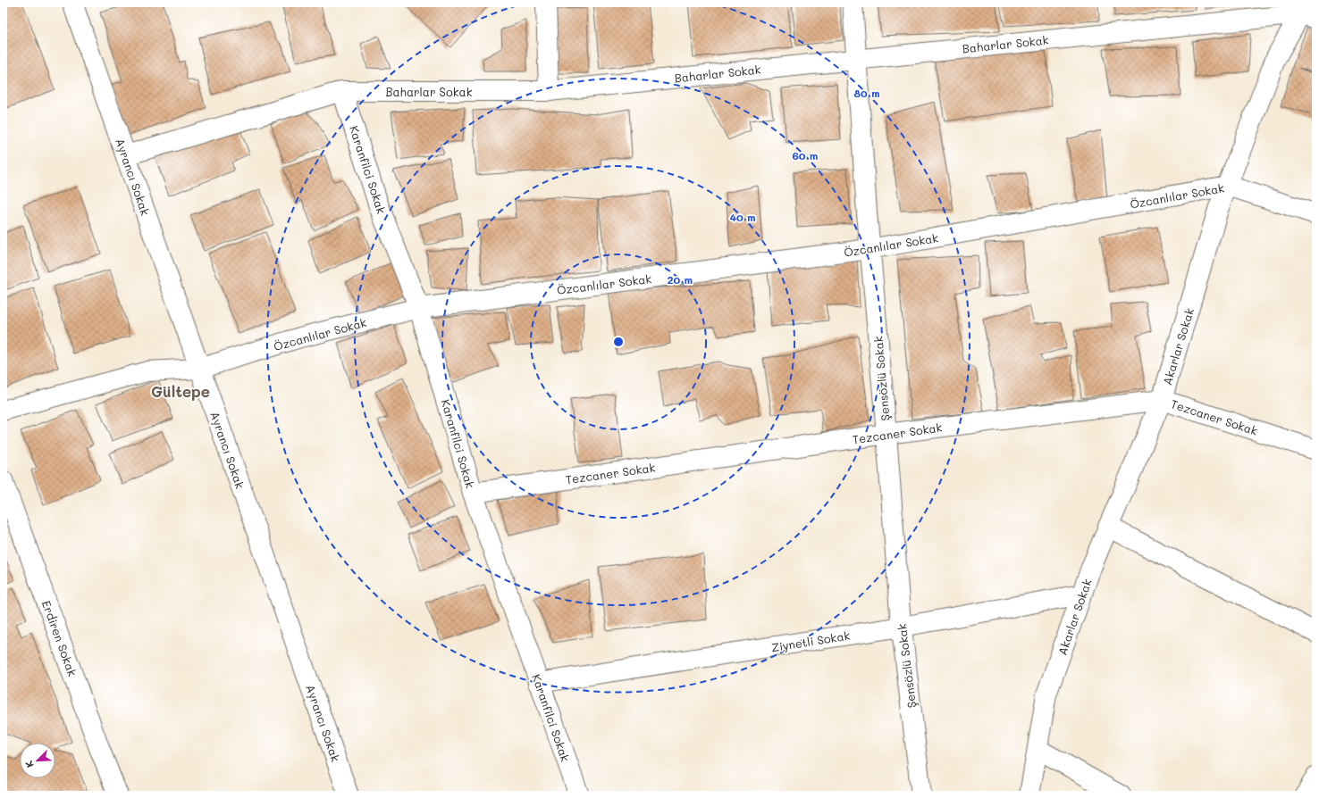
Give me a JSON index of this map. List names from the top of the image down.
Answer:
{
  "streets": {
    "street": [
      "Baharlar Sokak",
      "Karanfilci Sokak",
      "Ayrancı Sokak",
      "Özcanlılar Sokak",
      "Akarlar Sokak",
      "Şensözlü Sokak",
      "Tezcaner Sokak",
      "Erdiren Sokak",
      "Ziynetli Sokak"
    ]
  },
  "crossings": [
    ["Baharlar Sokak", "Karanfilci Sokak"],
    ["Baharlar Sokak", "Ayrancı Sokak"],
    ["Baharlar Sokak", "Akarlar Sokak"],
    ["Baharlar Sokak", "Şensözlü Sokak"],
    ["Karanfilci Sokak", "Özcanlılar Sokak"],
    ["Karanfilci Sokak", "Tezcaner Sokak"],
    ["Karanfilci Sokak", "Ziynetli Sokak"],
    ["Ayrancı Sokak", "Özcanlılar Sokak"],
    ["Özcanlılar Sokak", "Akarlar Sokak"],
    ["Özcanlılar Sokak", "Şensözlü Sokak"],
    ["Akarlar Sokak", "Tezcaner Sokak"],
    ["Akarlar Sokak", "Ziynetli Sokak"],
    ["Şensözlü Sokak", "Tezcaner Sokak"],
    ["Şensözlü Sokak", "Ziynetli Sokak"]
  ],
  "districts": ["Gültepe"],
  "north": "bottom left",
  "rings": [
    "80 m",
    "60 m",
    "40 m",
    "20 m"
  ]
}
